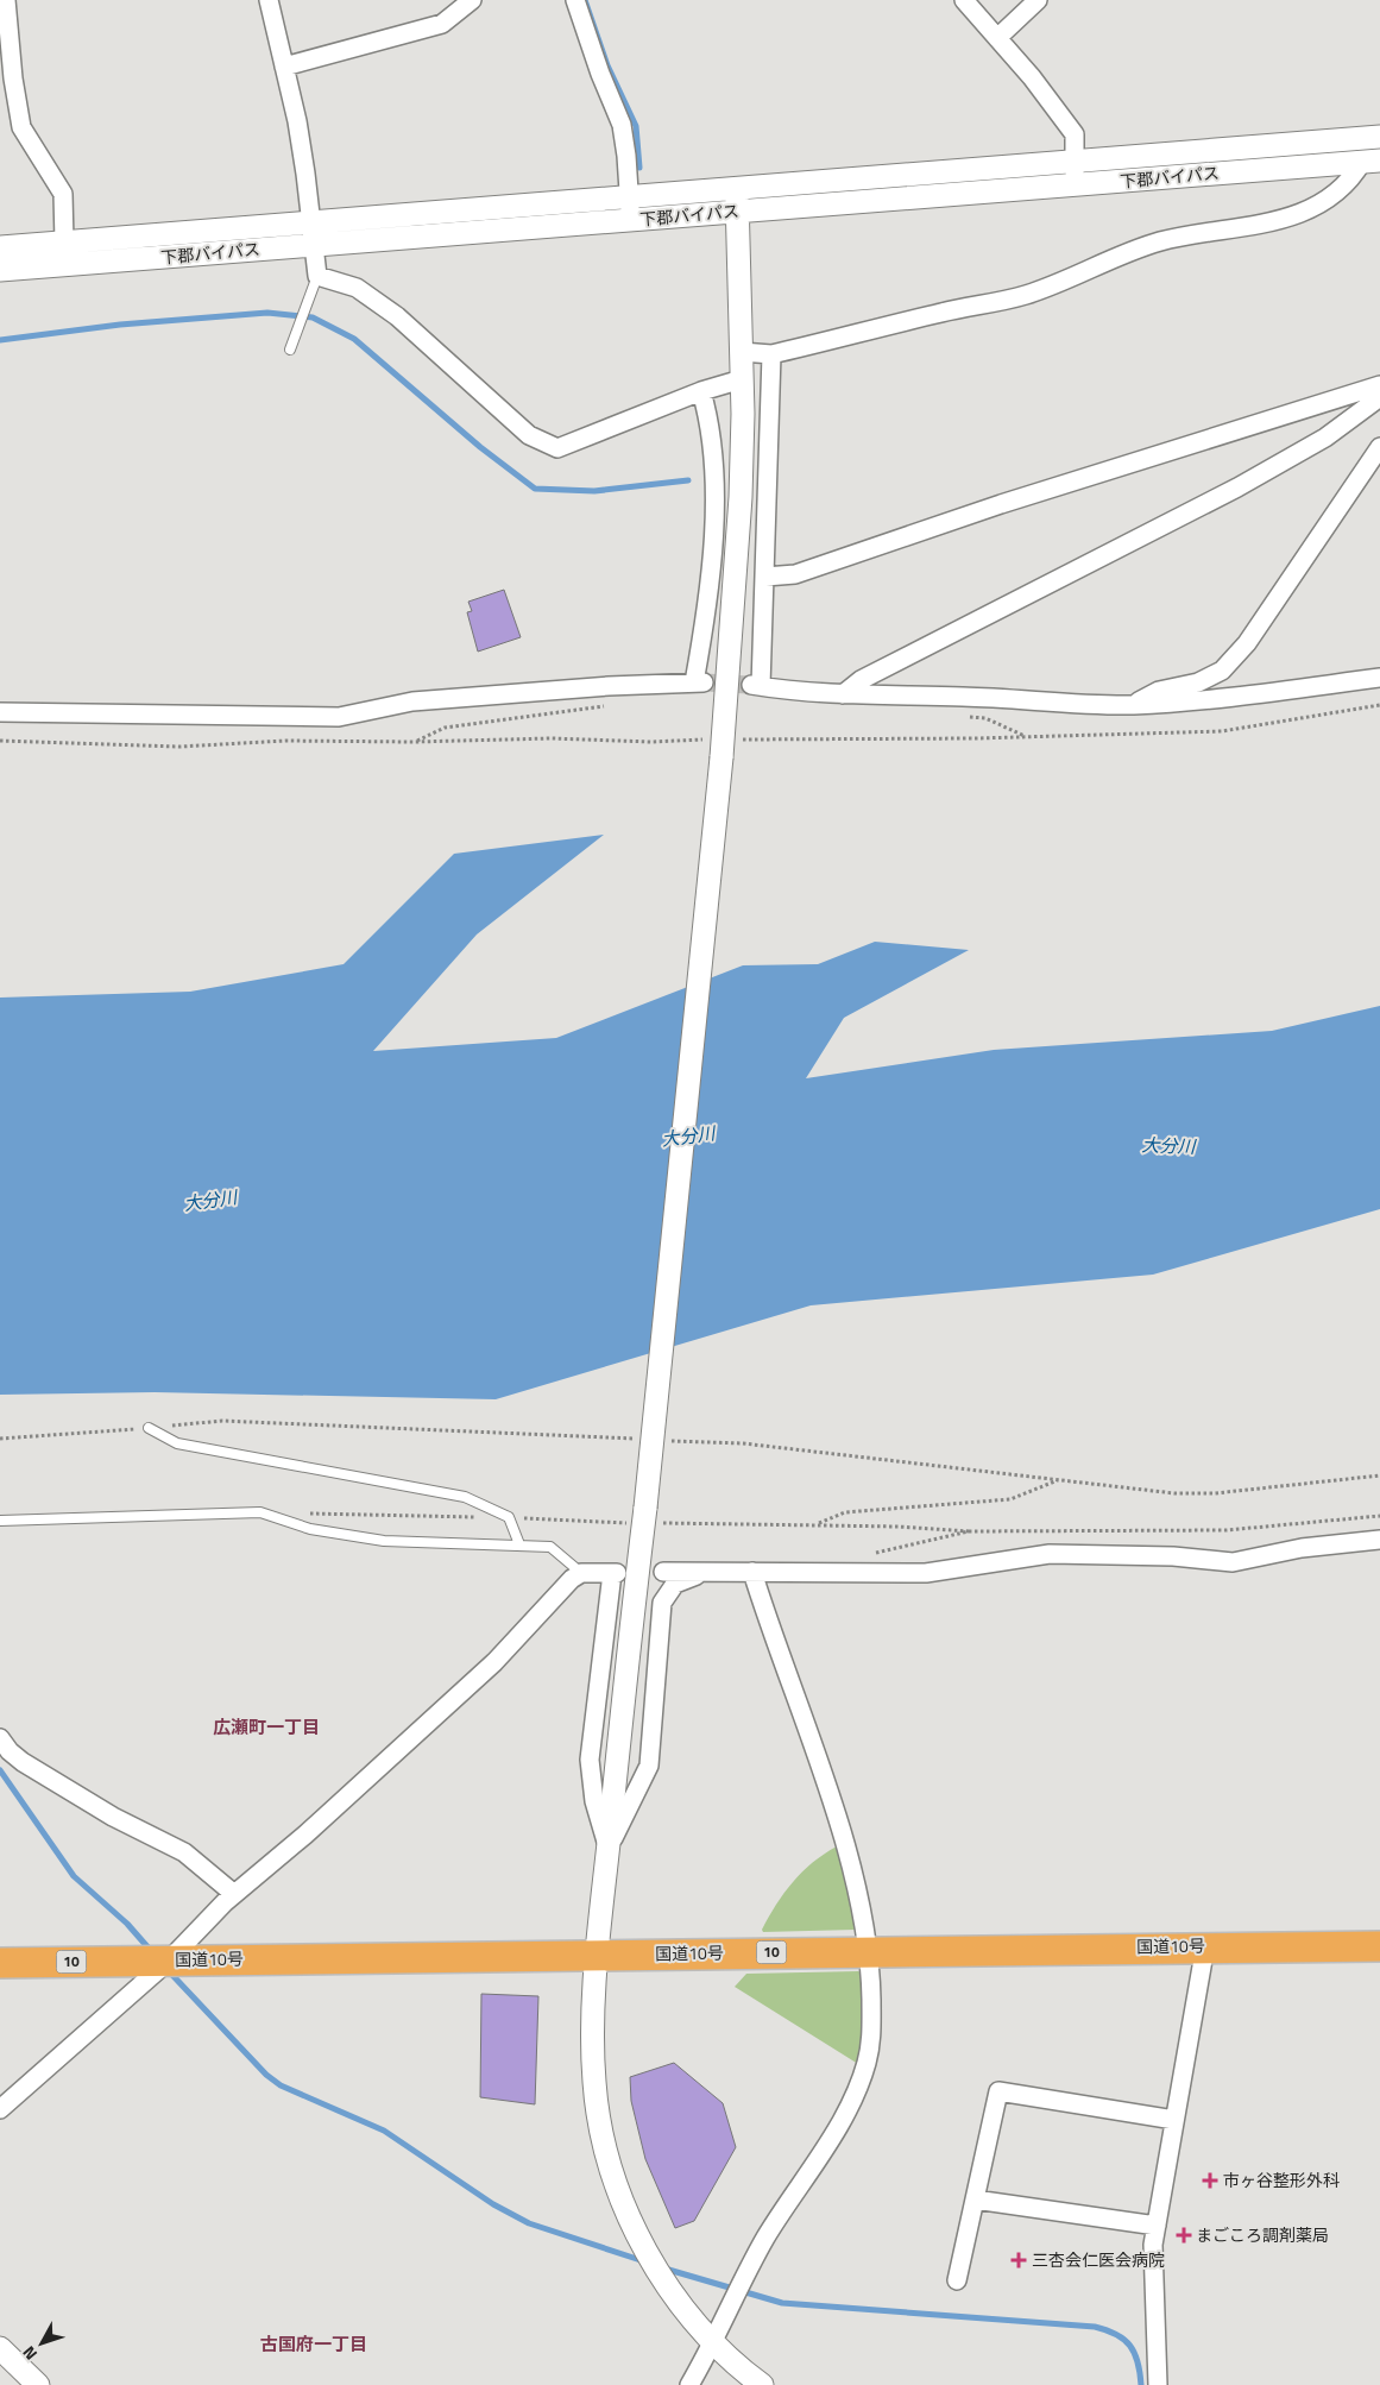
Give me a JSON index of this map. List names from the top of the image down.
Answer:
{
  "streets": {
    "highway": ["国道10号", "10"],
    "street": ["下郡バイパス"]
  },
  "districts": ["広瀬町一丁目", "古国府一丁目"],
  "water": ["大分川"],
  "places": {
    "health": ["市ヶ谷整形外科", "まごころ調剤薬局", "三杏会仁医会病院"]
  },
  "north": "bottom left"
}
